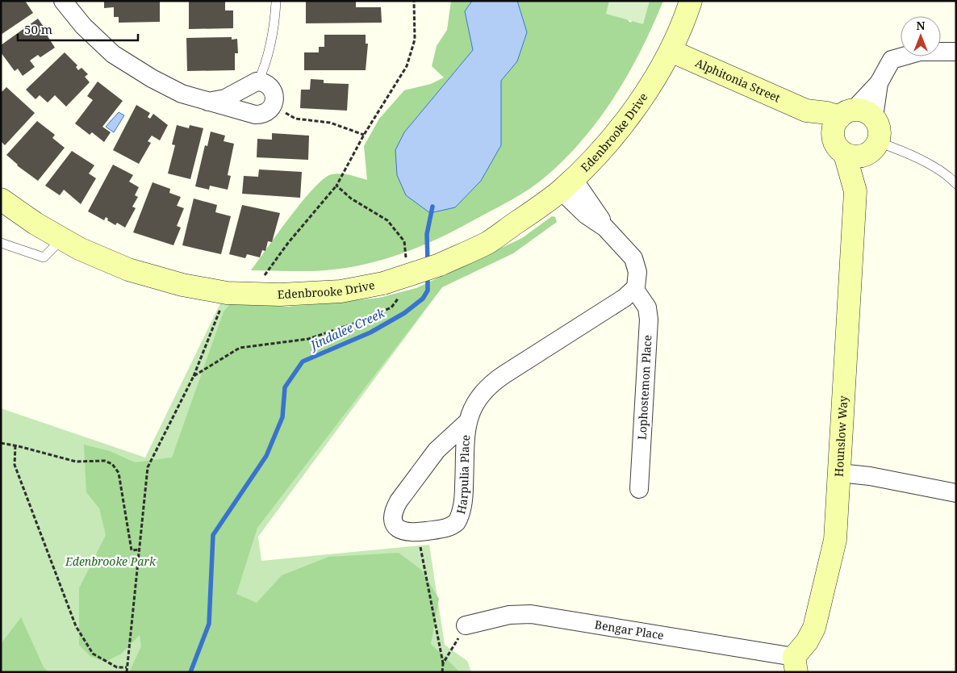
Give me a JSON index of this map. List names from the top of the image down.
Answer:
{
  "streets": {
    "street": [
      "Alphitonia Street",
      "Edenbrooke Drive",
      "Lophostemon Place",
      "Hounslow Way",
      "Harpulia Place",
      "Bengar Place"
    ]
  },
  "crossings": [
    ["Alphitonia Street", "Edenbrooke Drive"],
    ["Alphitonia Street", "Hounslow Way"],
    ["Lophostemon Place", "Harpulia Place"],
    ["Hounslow Way", "Bengar Place"]
  ],
  "water": ["Jindalee Creek"],
  "parks": ["Edenbrooke Park"],
  "scale_bar": "50 m",
  "north": "top"
}
